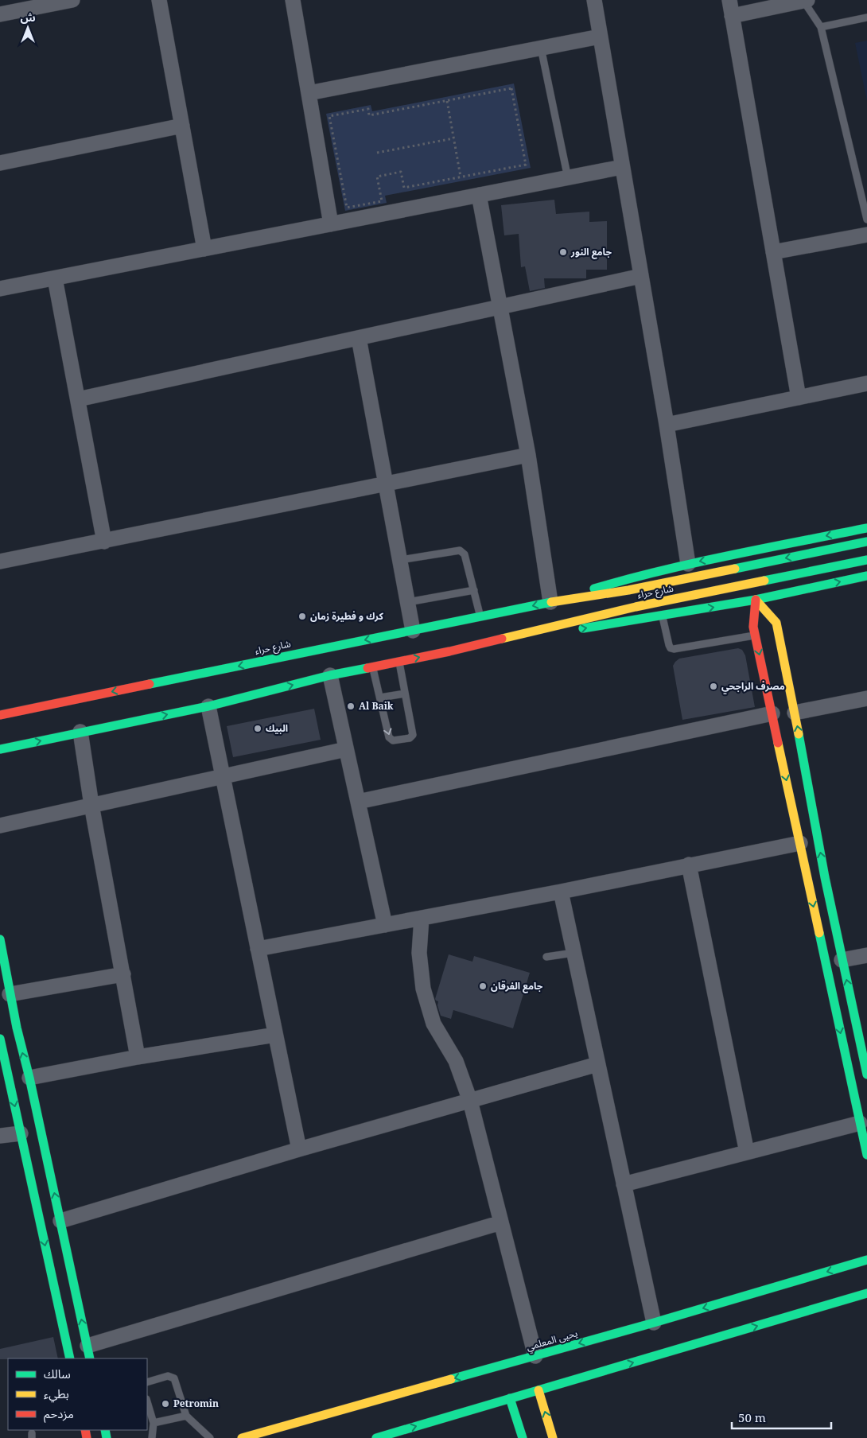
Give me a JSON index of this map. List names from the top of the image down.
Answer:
{
  "streets": {
    "street": ["شارع حراء", "يحيى المعلمي"]
  },
  "places": [
    "جامع النور",
    "كرك و فطيرة زمان",
    "مصرف الراجحي",
    "Al Baik",
    "البيك",
    "جامع الفرقان",
    "Petromin"
  ],
  "legend": ["سالك", "بطيء", "مزدحم"],
  "scale_bar": "50 m",
  "north": "top"
}
